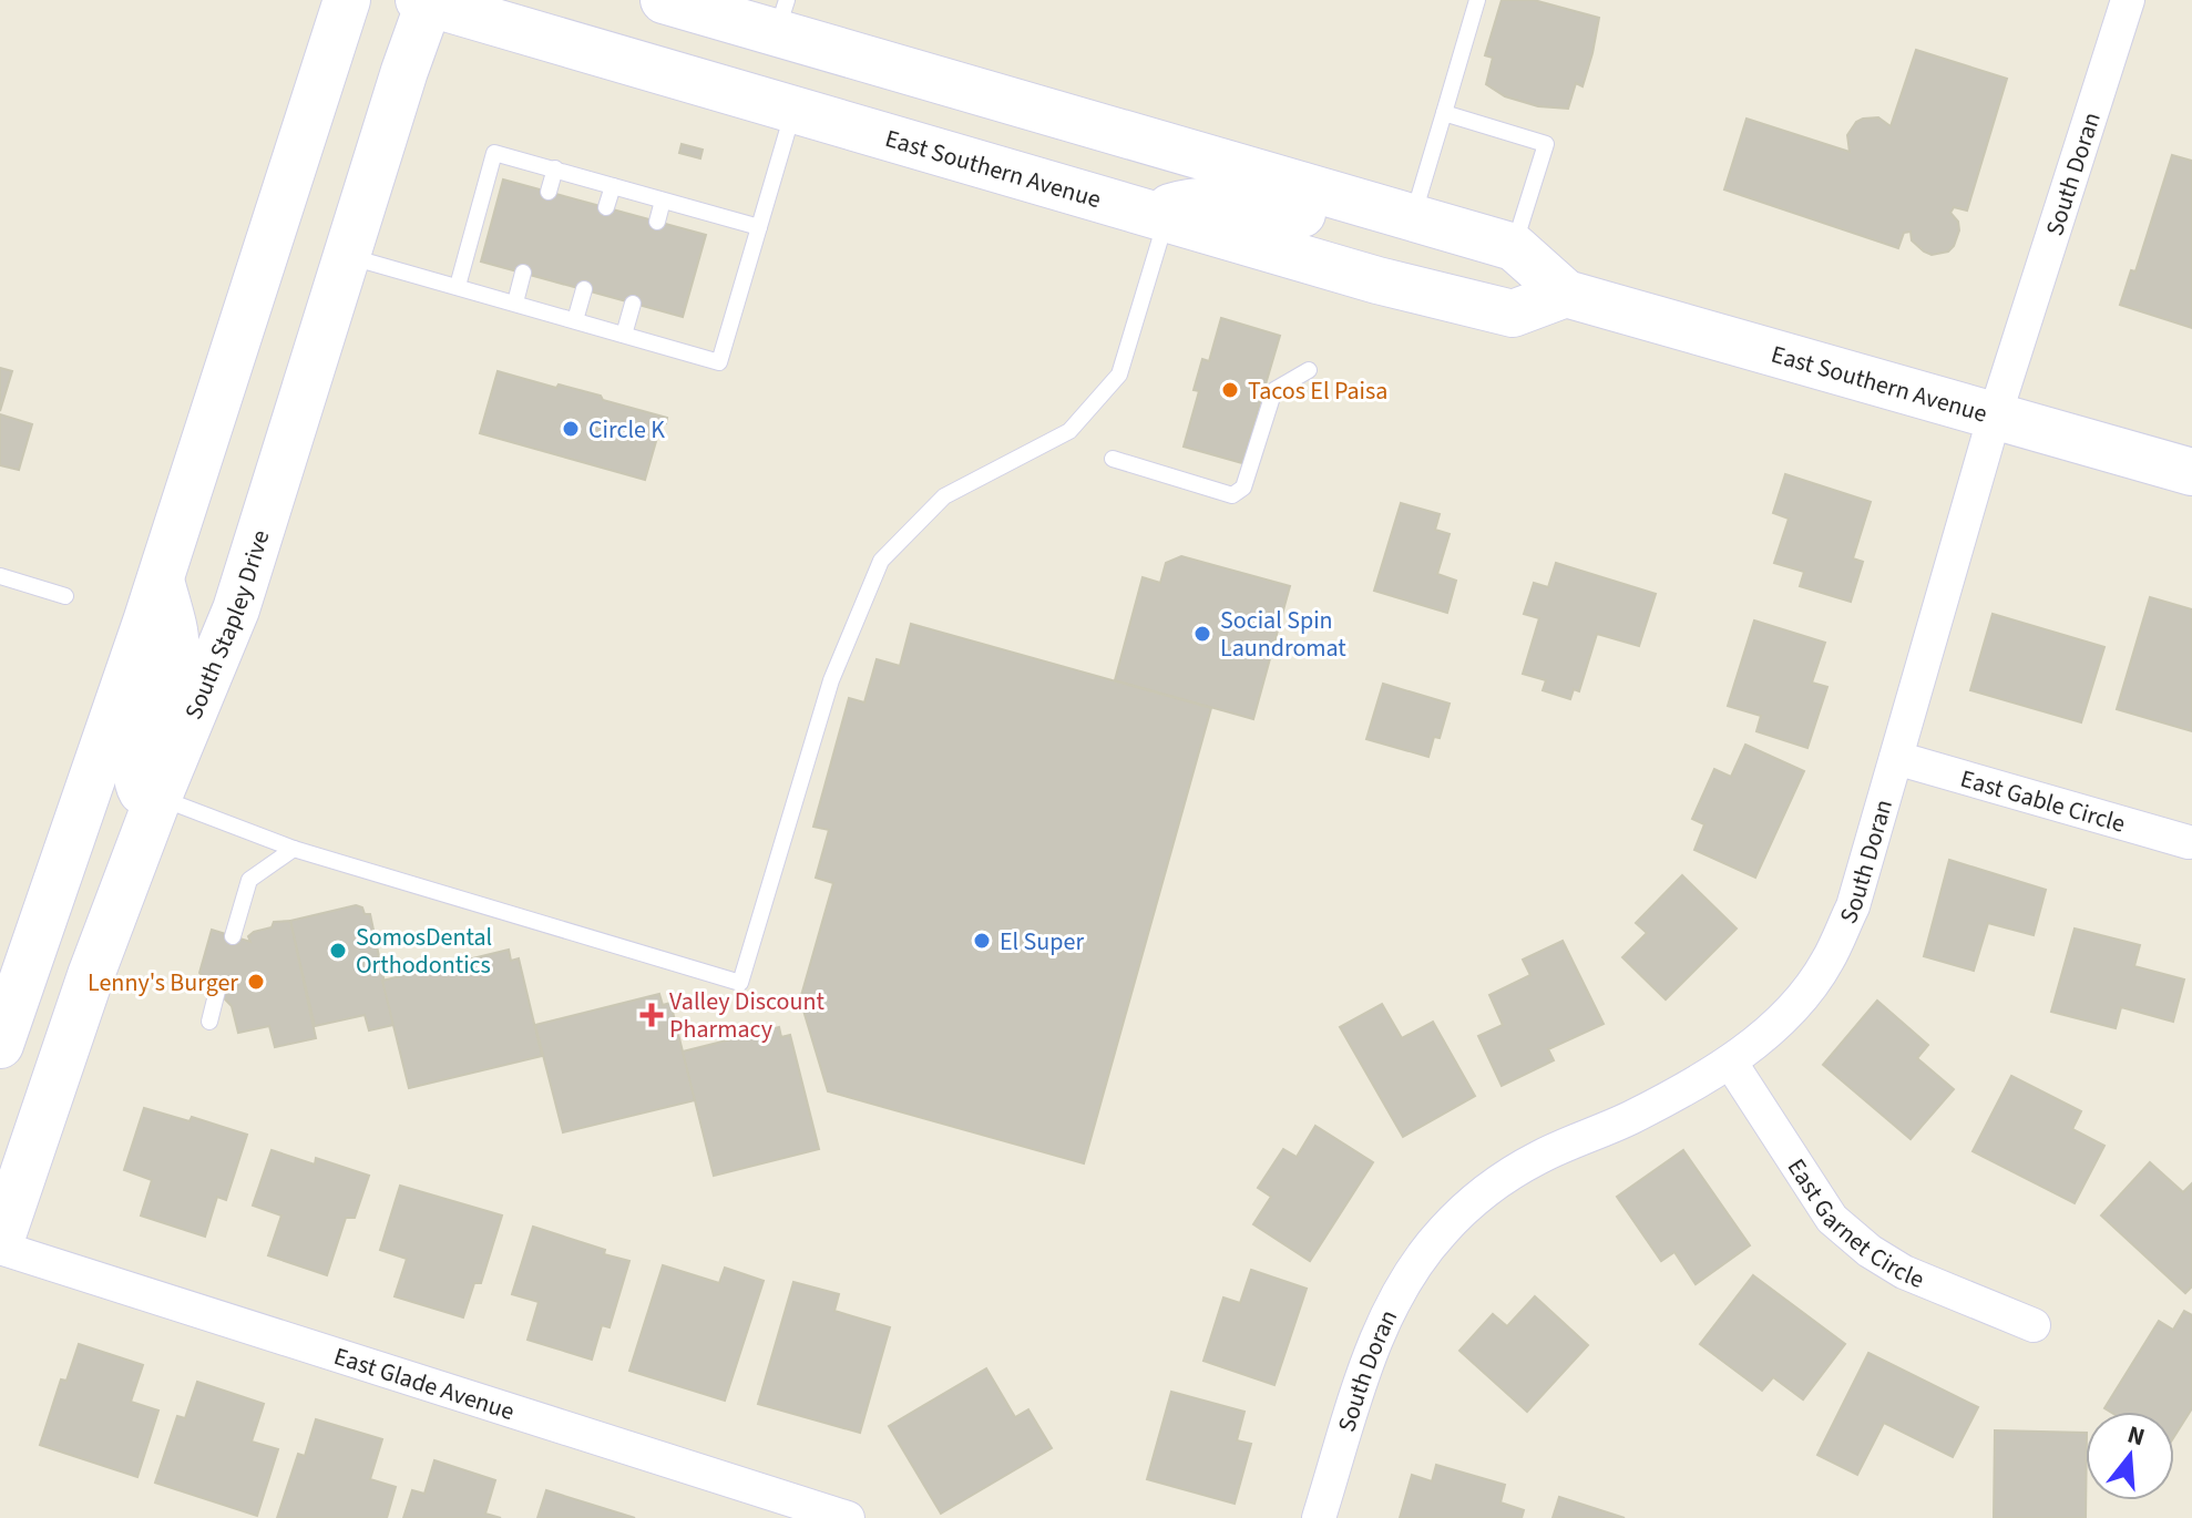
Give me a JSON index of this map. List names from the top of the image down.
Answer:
{
  "streets": {
    "main road": ["East Southern Avenue", "South Stapley Drive"],
    "street": [
      "South Doran",
      "East Gable Circle",
      "East Garnet Circle",
      "East Glade Avenue"
    ]
  },
  "crossings": [
    ["East Southern Avenue", "South Doran"],
    ["East Southern Avenue", "South Stapley Drive"],
    ["South Doran", "East Gable Circle"],
    ["South Doran", "East Garnet Circle"],
    ["South Stapley Drive", "East Glade Avenue"]
  ],
  "places": {
    "other": [
      "Tacos El Paisa",
      "Circle K",
      "Social Spin Laundromat",
      "El Super",
      "SomosDental Orthodontics",
      "Lenny's Burger"
    ],
    "health": ["Valley Discount Pharmacy"]
  },
  "north": "top"
}
